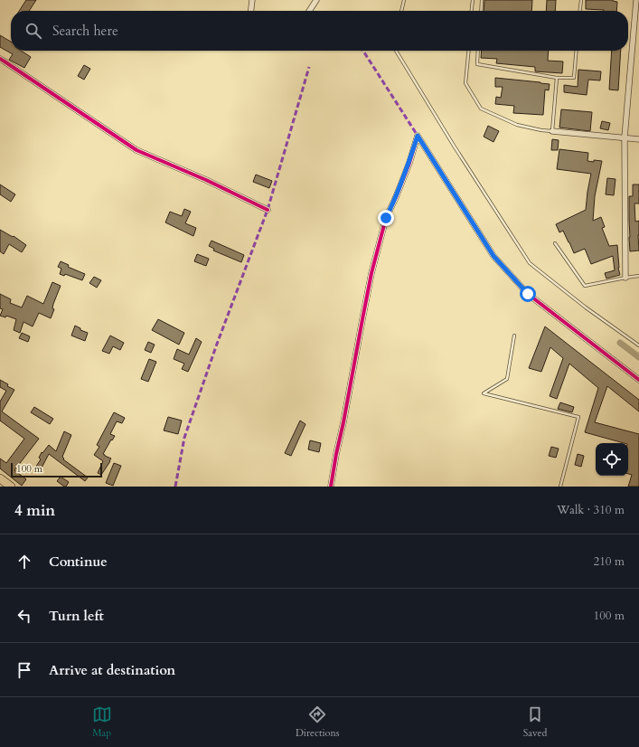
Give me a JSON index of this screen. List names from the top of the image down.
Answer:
{
  "scale_bar": "100 m",
  "page": {
    "search": "Search here",
    "scale": "100 m",
    "heading": ["4 min", "Walk · 310 m"],
    "list": [
      ["Continue", "210 m"],
      ["Turn left", "100 m"],
      "Arrive at destination"
    ],
    "nav": ["Map", "Directions", "Saved"]
  }
}
